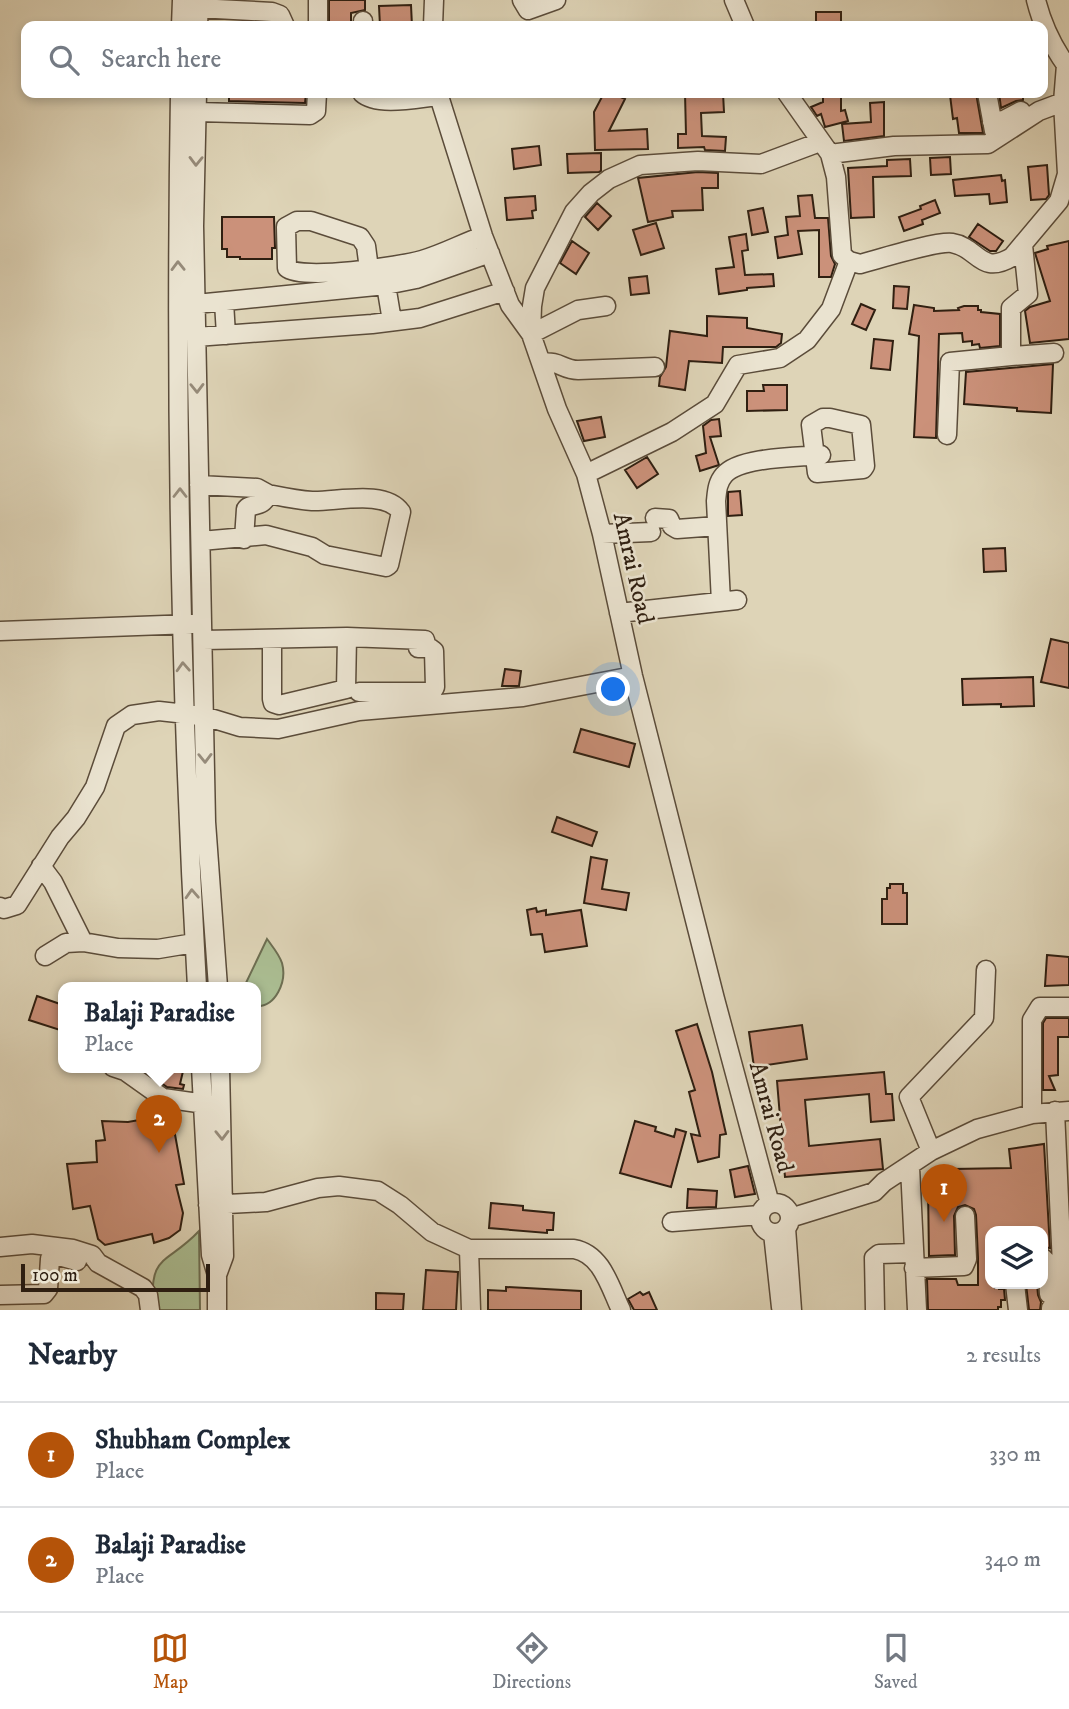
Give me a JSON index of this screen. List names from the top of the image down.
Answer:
{
  "streets": {
    "street": ["Amrai Road"]
  },
  "scale_bar": "100 m",
  "page": {
    "search": "Search here",
    "popup": ["Balaji Paradise", "Place"],
    "pins": ["2", "1"],
    "scale": "100 m",
    "heading": ["Nearby", "2 results"],
    "list": [
      {
        "mark": "1",
        "name": "Shubham Complex",
        "note": "Place",
        "value": "330 m"
      },
      {
        "mark": "2",
        "name": "Balaji Paradise",
        "note": "Place",
        "value": "340 m"
      }
    ],
    "nav": ["Map", "Directions", "Saved"]
  }
}
